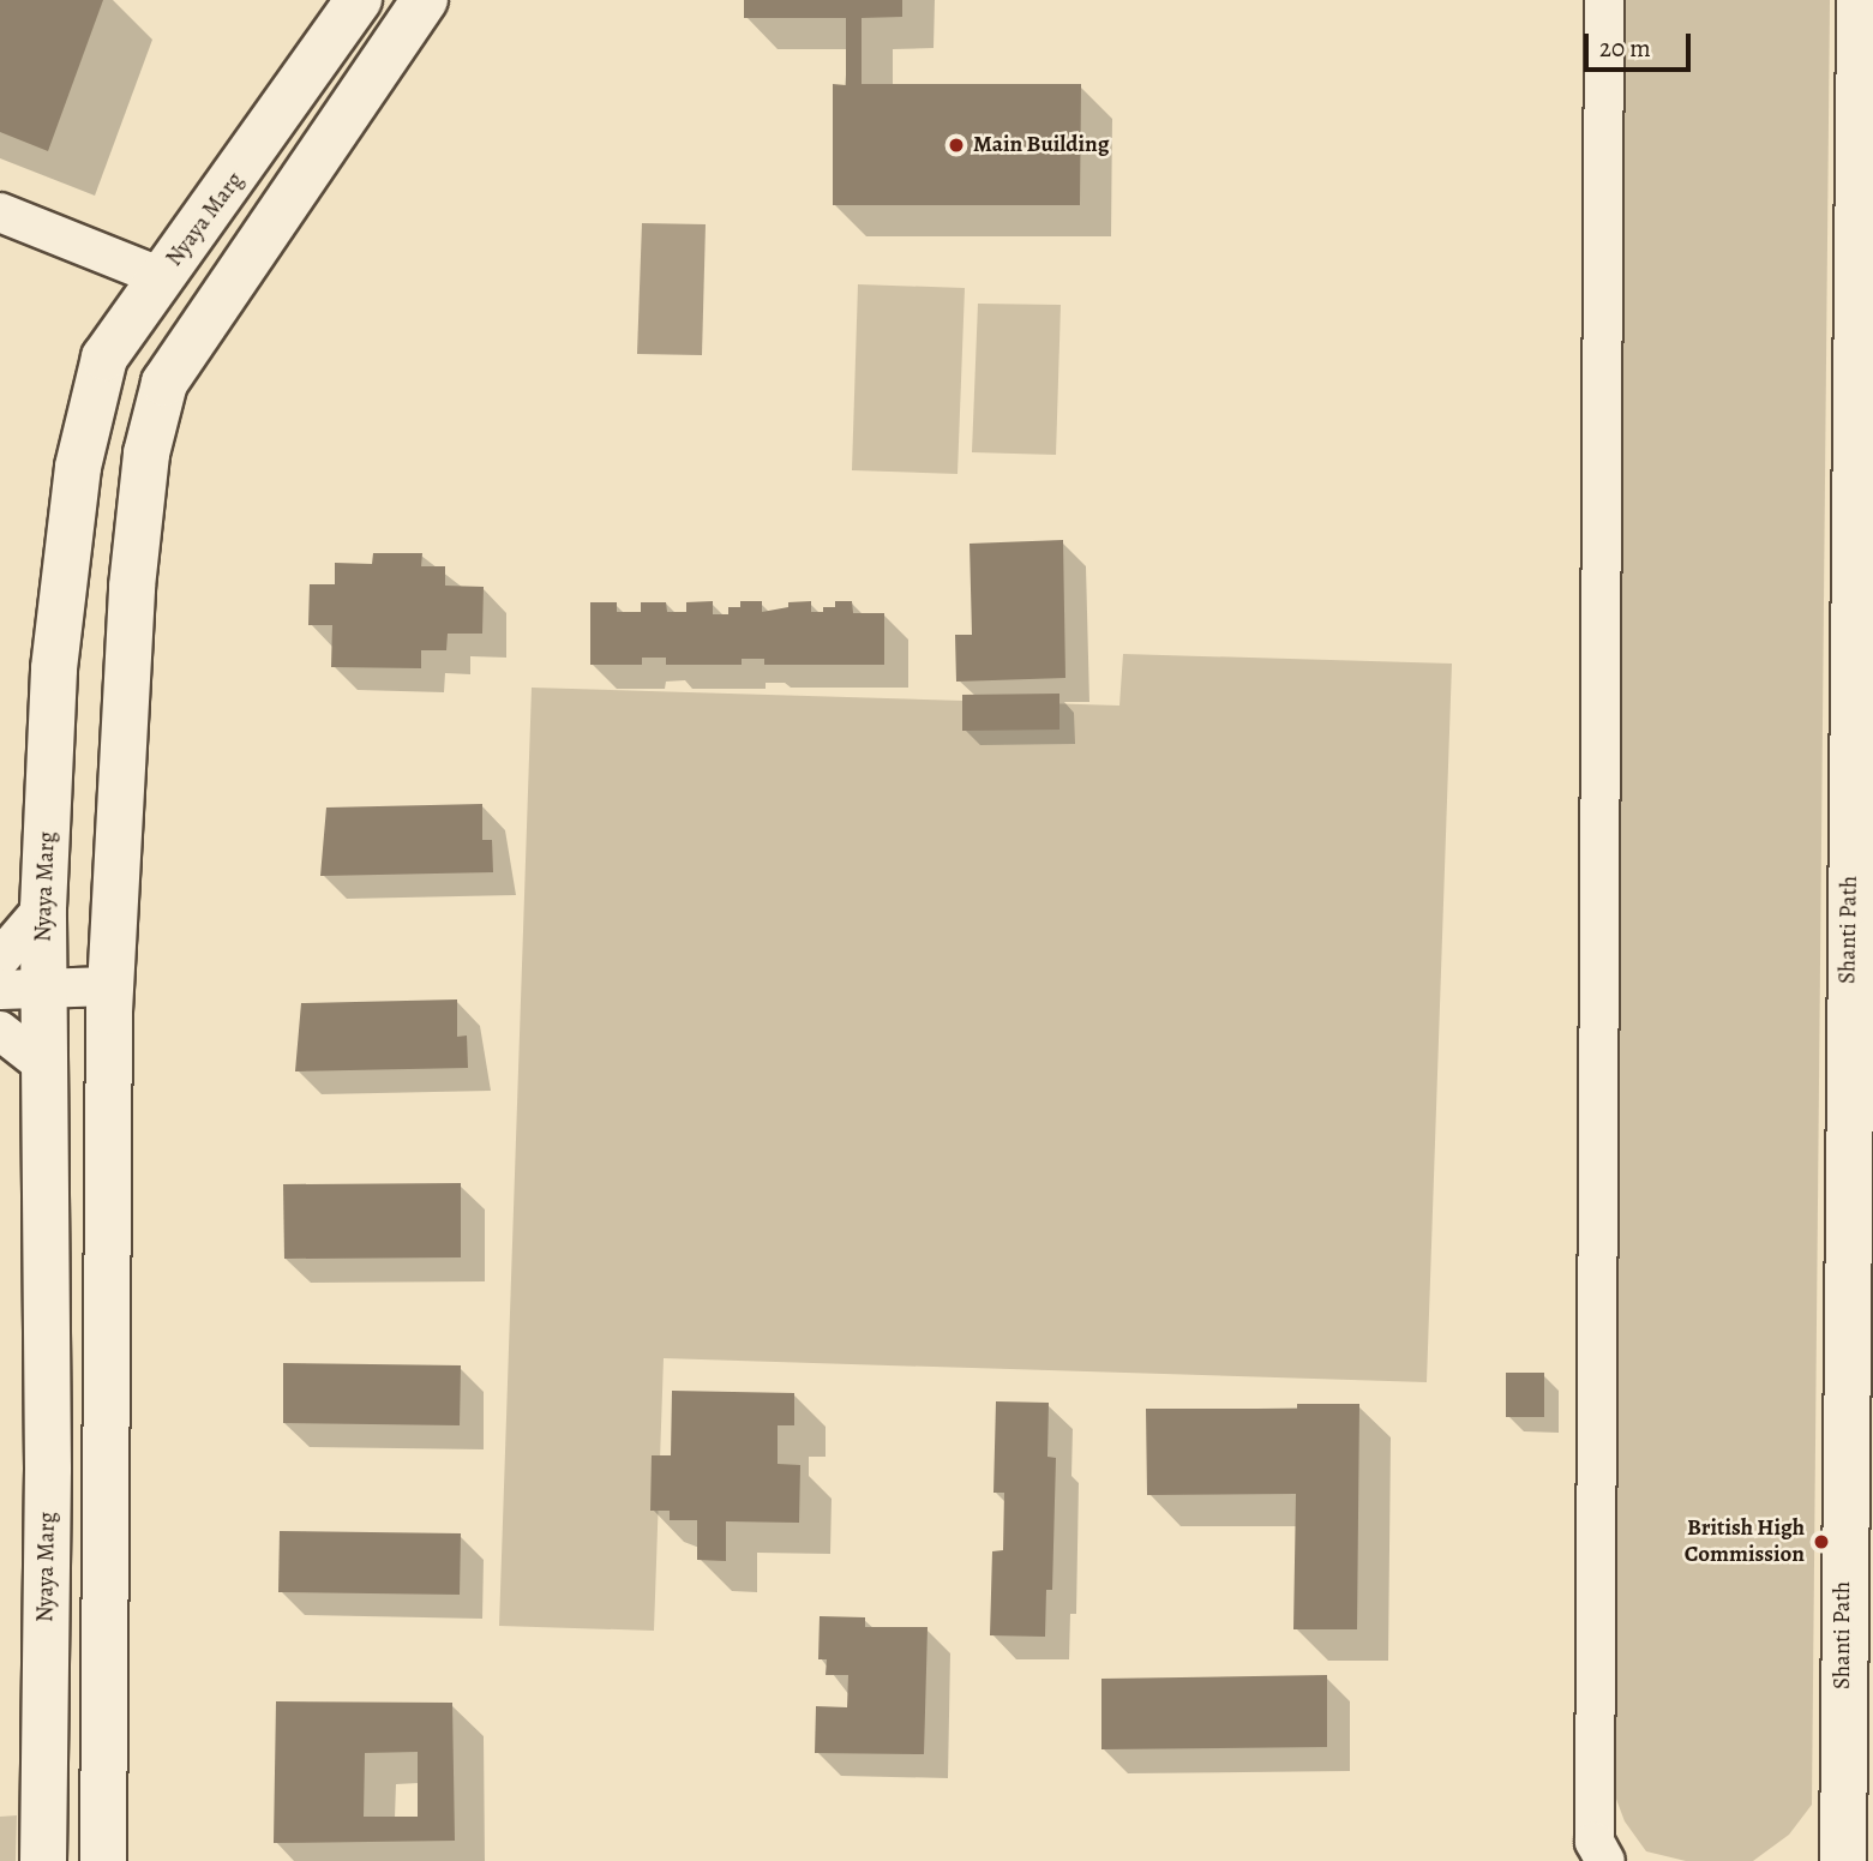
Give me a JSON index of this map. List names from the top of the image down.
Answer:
{
  "streets": {
    "street": ["Nyaya Marg", "Shanti Path"]
  },
  "places": ["Main Building", "British High Commission"],
  "scale_bar": "20 m"
}
